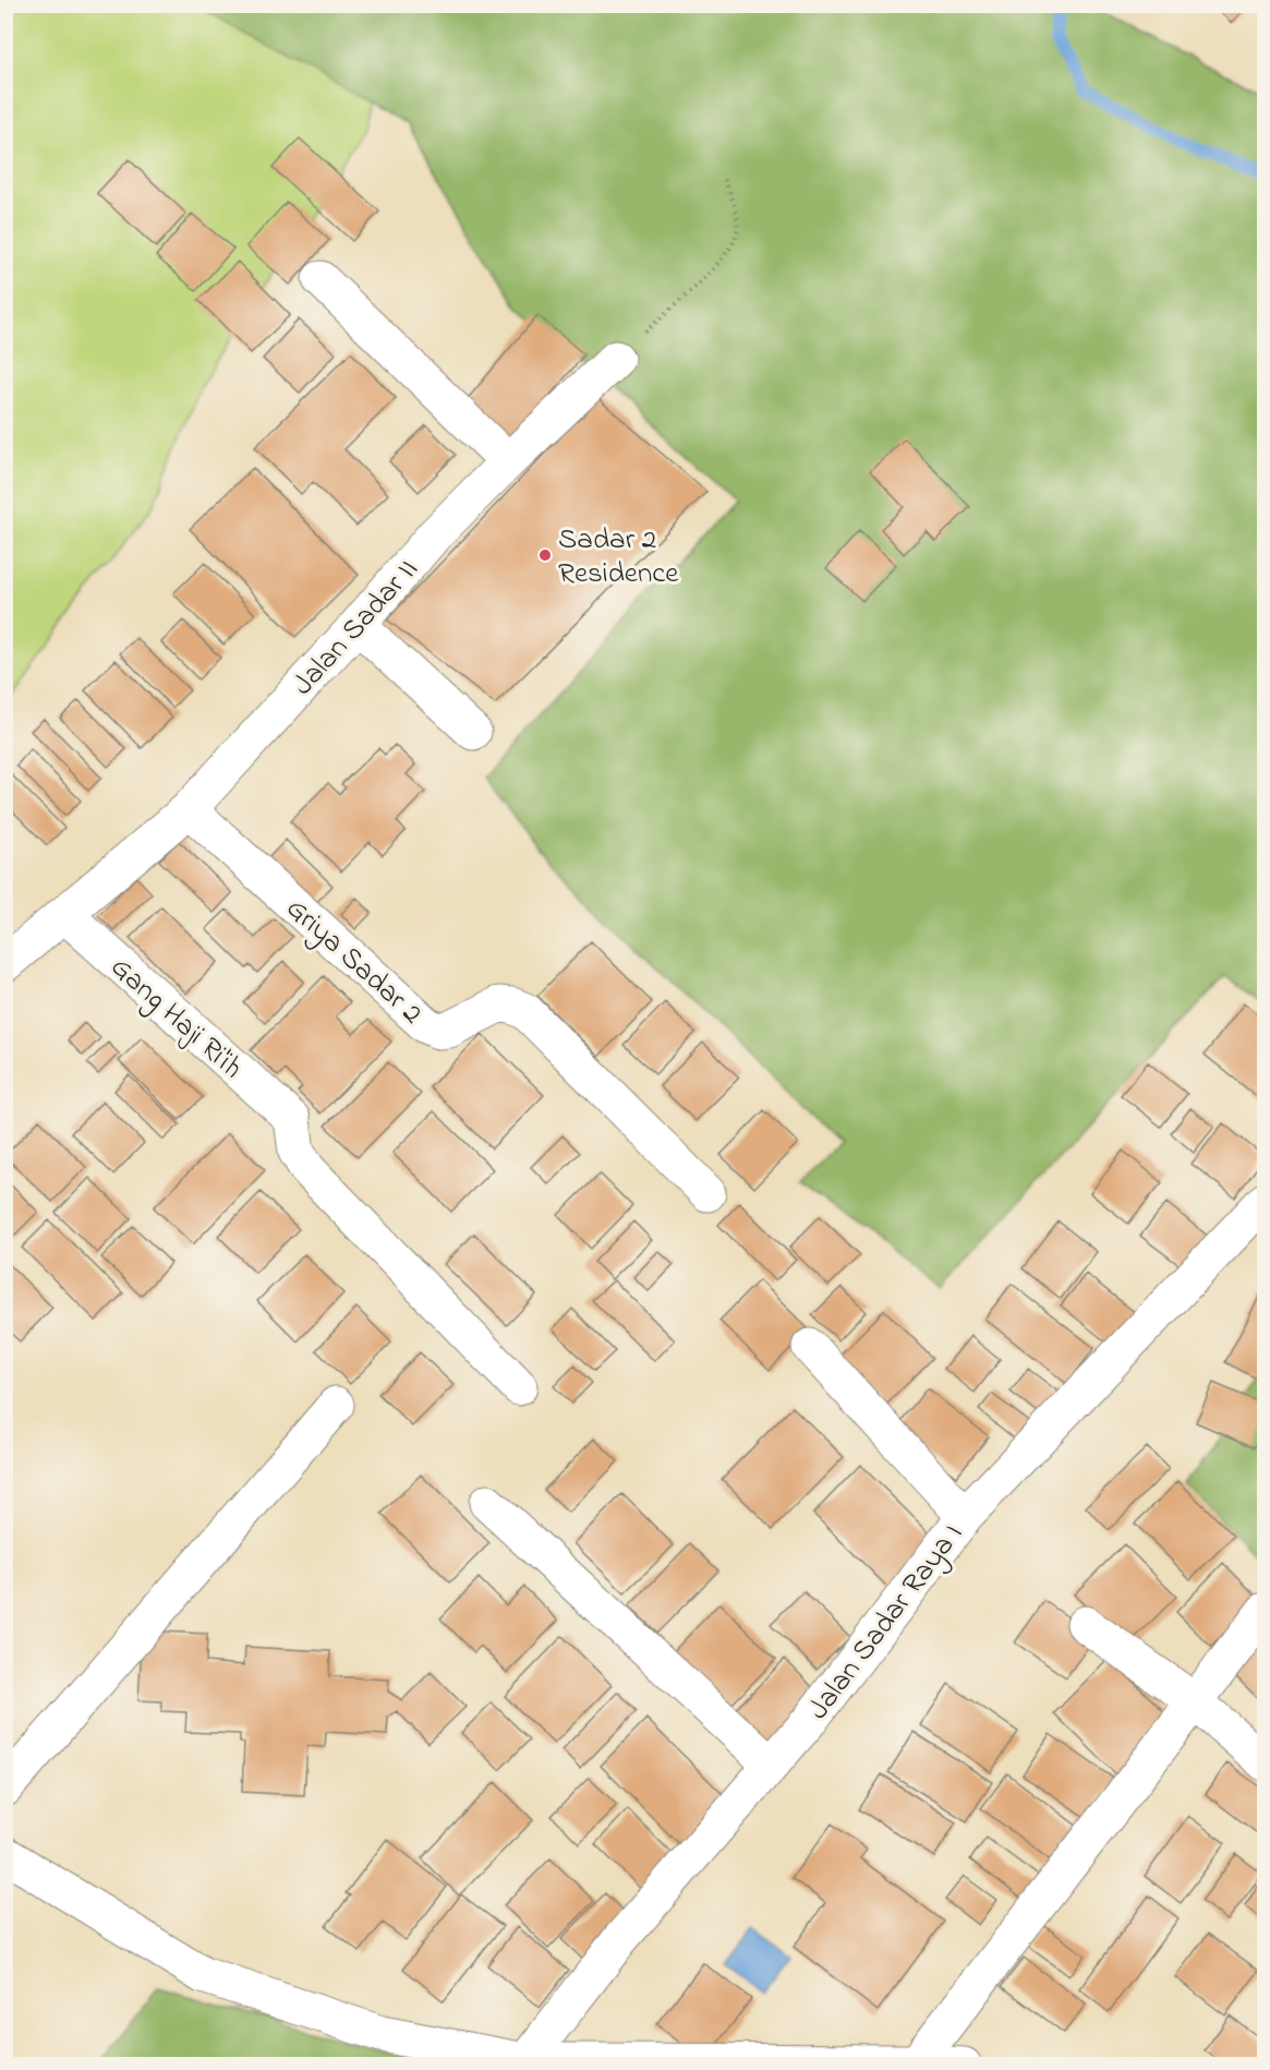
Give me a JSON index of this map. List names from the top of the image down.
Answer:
{
  "streets": {
    "street": [
      "Jalan Sadar II",
      "Griya Sadar 2",
      "Gang Haji Ri'ih",
      "Jalan Sadar Raya I"
    ]
  },
  "crossings": [
    ["Jalan Sadar II", "Griya Sadar 2"],
    ["Jalan Sadar II", "Gang Haji Ri'ih"]
  ],
  "places": ["Sadar 2 Residence"]
}
